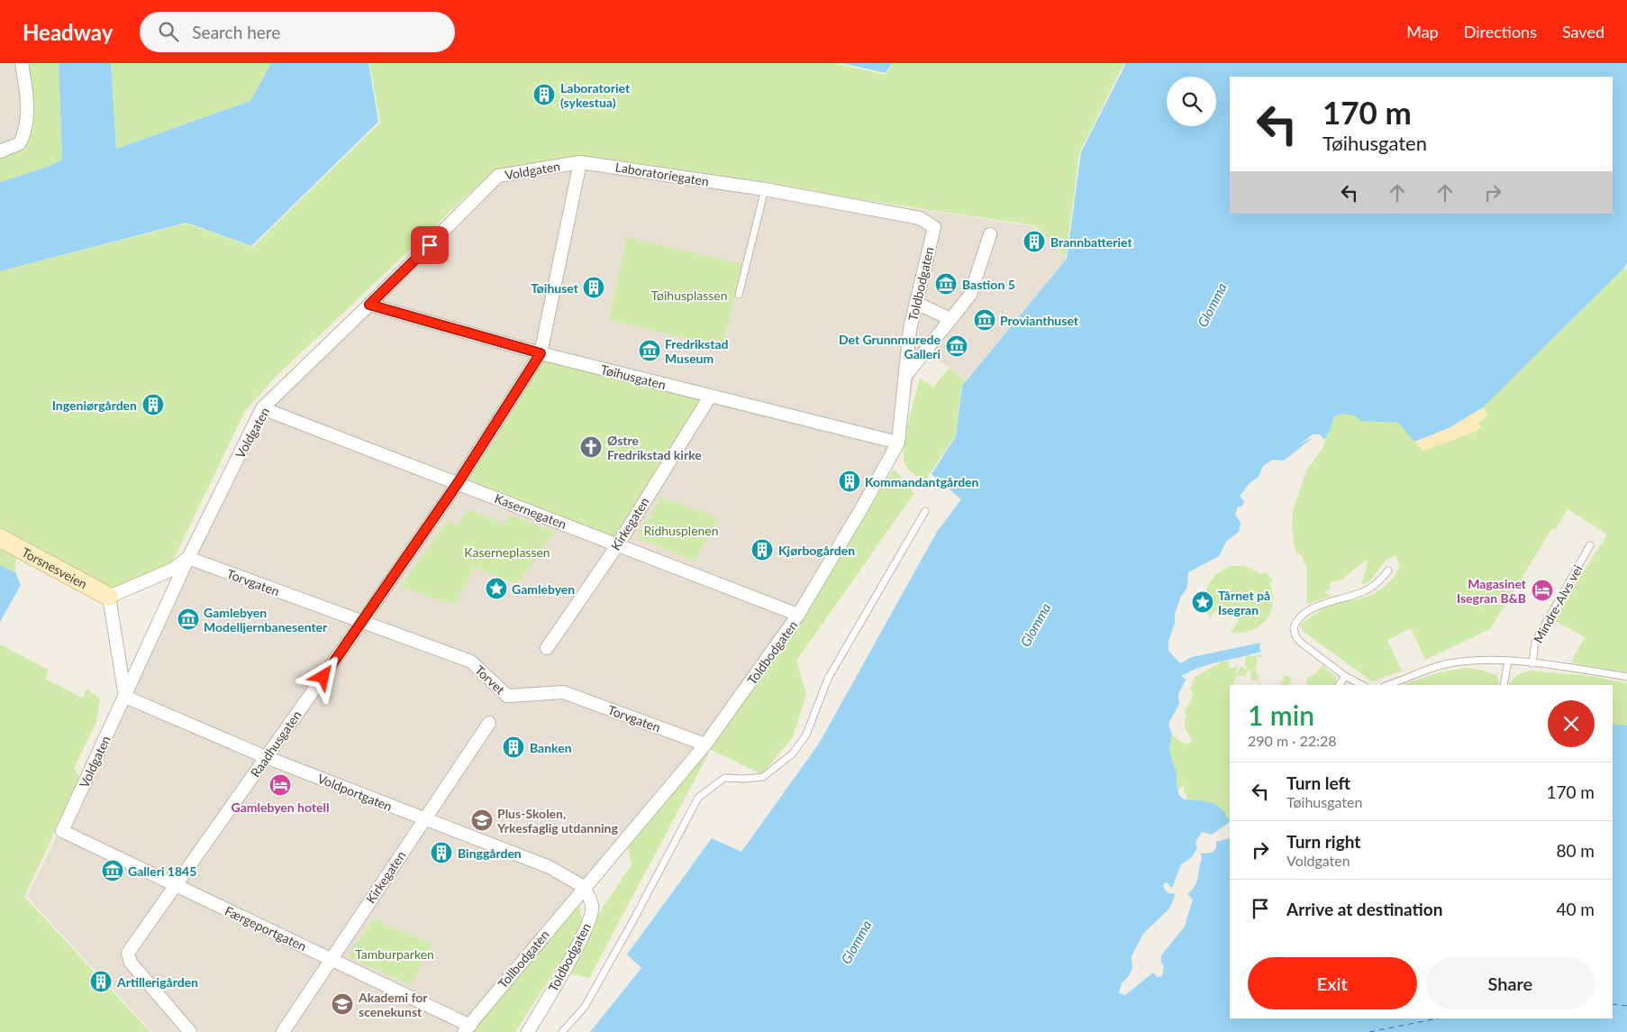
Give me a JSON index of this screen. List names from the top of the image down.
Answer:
{
  "streets": {
    "street": [
      "Voldgaten",
      "Laboratoriegaten",
      "Toldbodgaten",
      "Tøihusgaten",
      "Kasernegaten",
      "Kirkegaten",
      "Torsnesveien",
      "Torvgaten",
      "Torvet",
      "Raadhusgaten",
      "Voldportgaten",
      "Færgeportgaten",
      "Tollbodgaten"
    ],
    "lane": ["Mindre-Alvs vei"]
  },
  "crossings": [
    ["Voldgaten", "Laboratoriegaten"],
    ["Voldgaten", "Tøihusgaten"],
    ["Voldgaten", "Kasernegaten"],
    ["Voldgaten", "Torvgaten"],
    ["Voldgaten", "Voldportgaten"],
    ["Voldgaten", "Færgeportgaten"],
    ["Laboratoriegaten", "Toldbodgaten"],
    ["Toldbodgaten", "Tøihusgaten"],
    ["Toldbodgaten", "Kasernegaten"],
    ["Toldbodgaten", "Torvgaten"],
    ["Toldbodgaten", "Voldportgaten"],
    ["Toldbodgaten", "Tollbodgaten"],
    ["Tøihusgaten", "Kirkegaten"],
    ["Tøihusgaten", "Raadhusgaten"],
    ["Kasernegaten", "Kirkegaten"],
    ["Kasernegaten", "Raadhusgaten"],
    ["Kirkegaten", "Voldportgaten"],
    ["Kirkegaten", "Færgeportgaten"],
    ["Torvgaten", "Torvet"],
    ["Torvgaten", "Raadhusgaten"],
    ["Raadhusgaten", "Voldportgaten"],
    ["Raadhusgaten", "Færgeportgaten"],
    ["Voldportgaten", "Tollbodgaten"],
    ["Færgeportgaten", "Tollbodgaten"]
  ],
  "water": ["Glomma"],
  "parks": [
    "Tøihusplassen",
    "Ridhusplenen",
    "Kaserneplassen",
    "Tamburparken"
  ],
  "places": {
    "building": [
      "Laboratoriet (sykestua)",
      "Brannbatteriet",
      "Tøihuset",
      "Ingeniørgården",
      "Kommandantgården",
      "Kjørbogården",
      "Banken",
      "Binggården",
      "Artillerigården"
    ],
    "museum": [
      "Bastion 5",
      "Provianthuset",
      "Det Grunnmurede Galleri",
      "Fredrikstad Museum",
      "Gamlebyen Modelljernbanesenter",
      "Galleri 1845"
    ],
    "church": ["Østre Fredrikstad kirke"],
    "place": ["Gamlebyen", "Tårnet på Isegran"],
    "hotel": ["Magasinet Isegran B&B", "Gamlebyen hotell"],
    "school or university": ["Plus-Skolen, Yrkesfaglig utdanning", "Akademi for scenekunst"]
  },
  "page": {
    "header": "Headway",
    "search": "Search here",
    "nav": ["Map", "Directions", "Saved"],
    "turn": ["170 m", "Tøihusgaten"],
    "heading": ["1 min", "290 m · 22:28"],
    "list": [
      {
        "name": "Turn left",
        "note": "Tøihusgaten",
        "value": "170 m"
      },
      {
        "name": "Turn right",
        "note": "Voldgaten",
        "value": "80 m"
      },
      {
        "name": "Arrive at destination",
        "value": "40 m"
      }
    ],
    "buttons": ["Exit", "Share"]
  }
}
